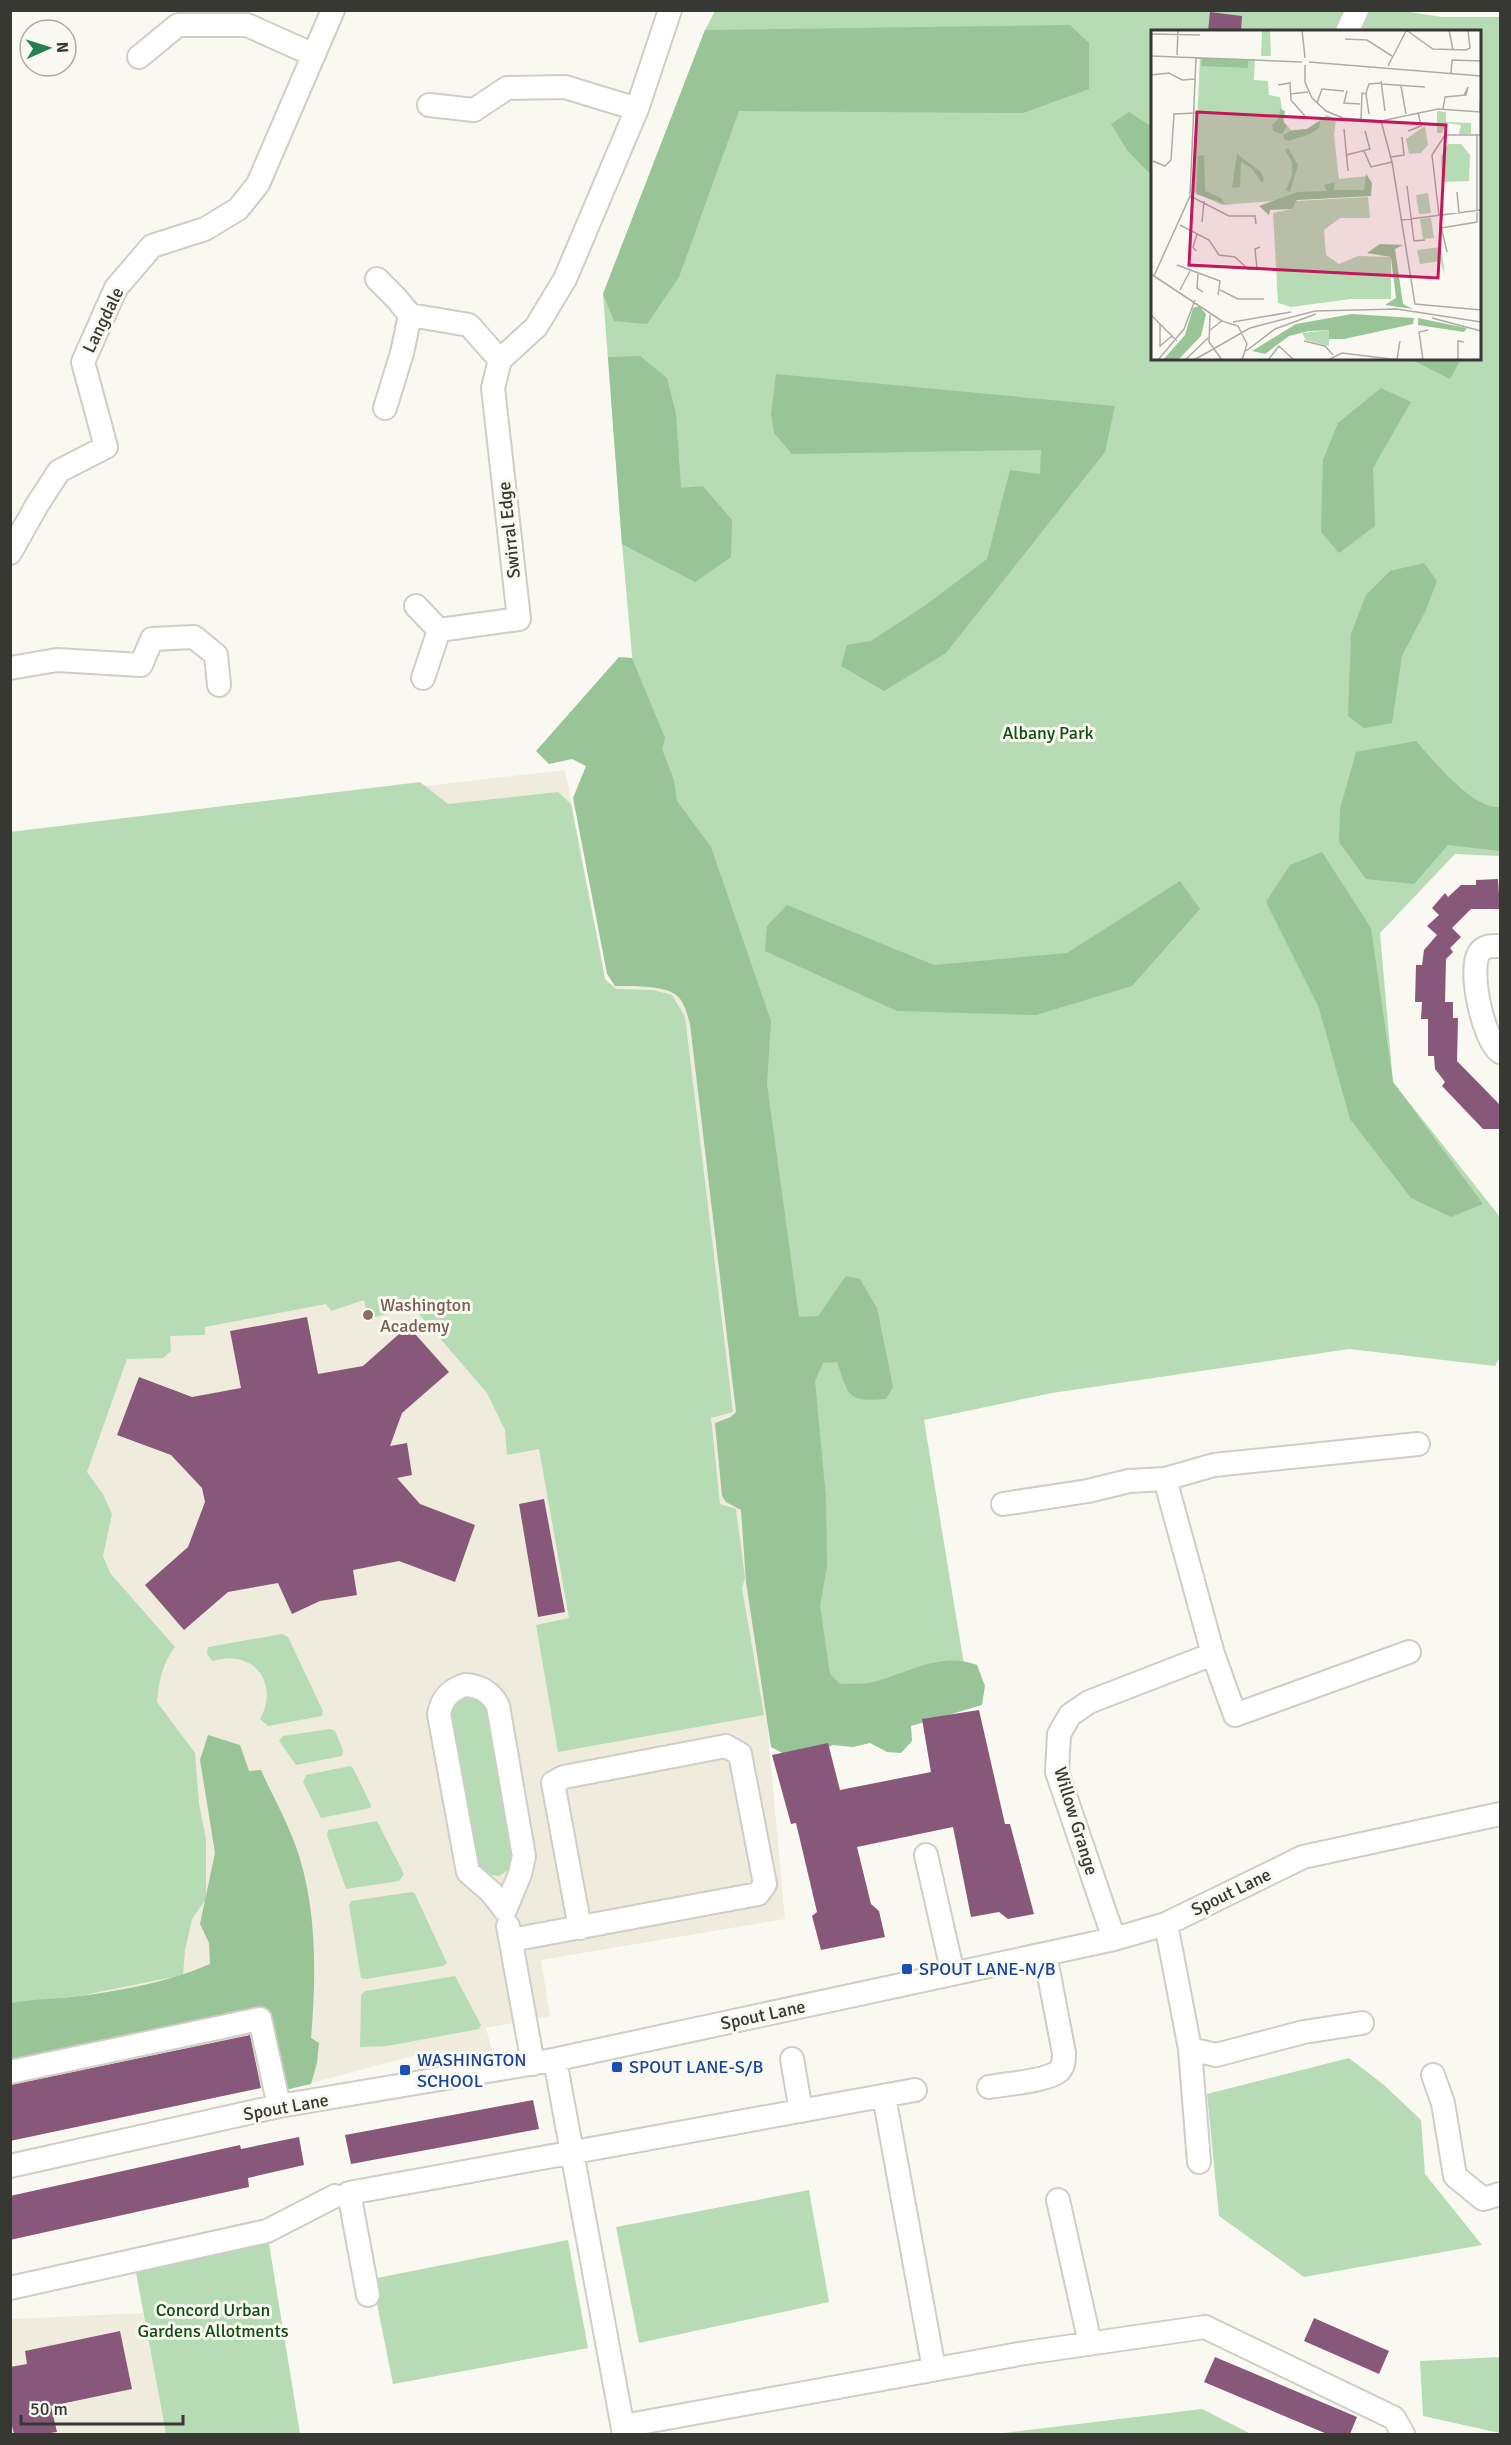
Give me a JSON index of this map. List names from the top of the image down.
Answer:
{
  "streets": {
    "street": [
      "Langdale",
      "Swirral Edge",
      "Willow Grange",
      "Spout Lane"
    ]
  },
  "crossings": [
    ["Willow Grange", "Spout Lane"]
  ],
  "parks": ["Albany Park", "Concord Urban Gardens Allotments"],
  "places": {
    "other": ["Washington Academy"],
    "transit": ["SPOUT LANE-N/B", "SPOUT LANE-S/B", "WASHINGTON SCHOOL"]
  },
  "scale_bar": "50 m",
  "north": "right"
}
